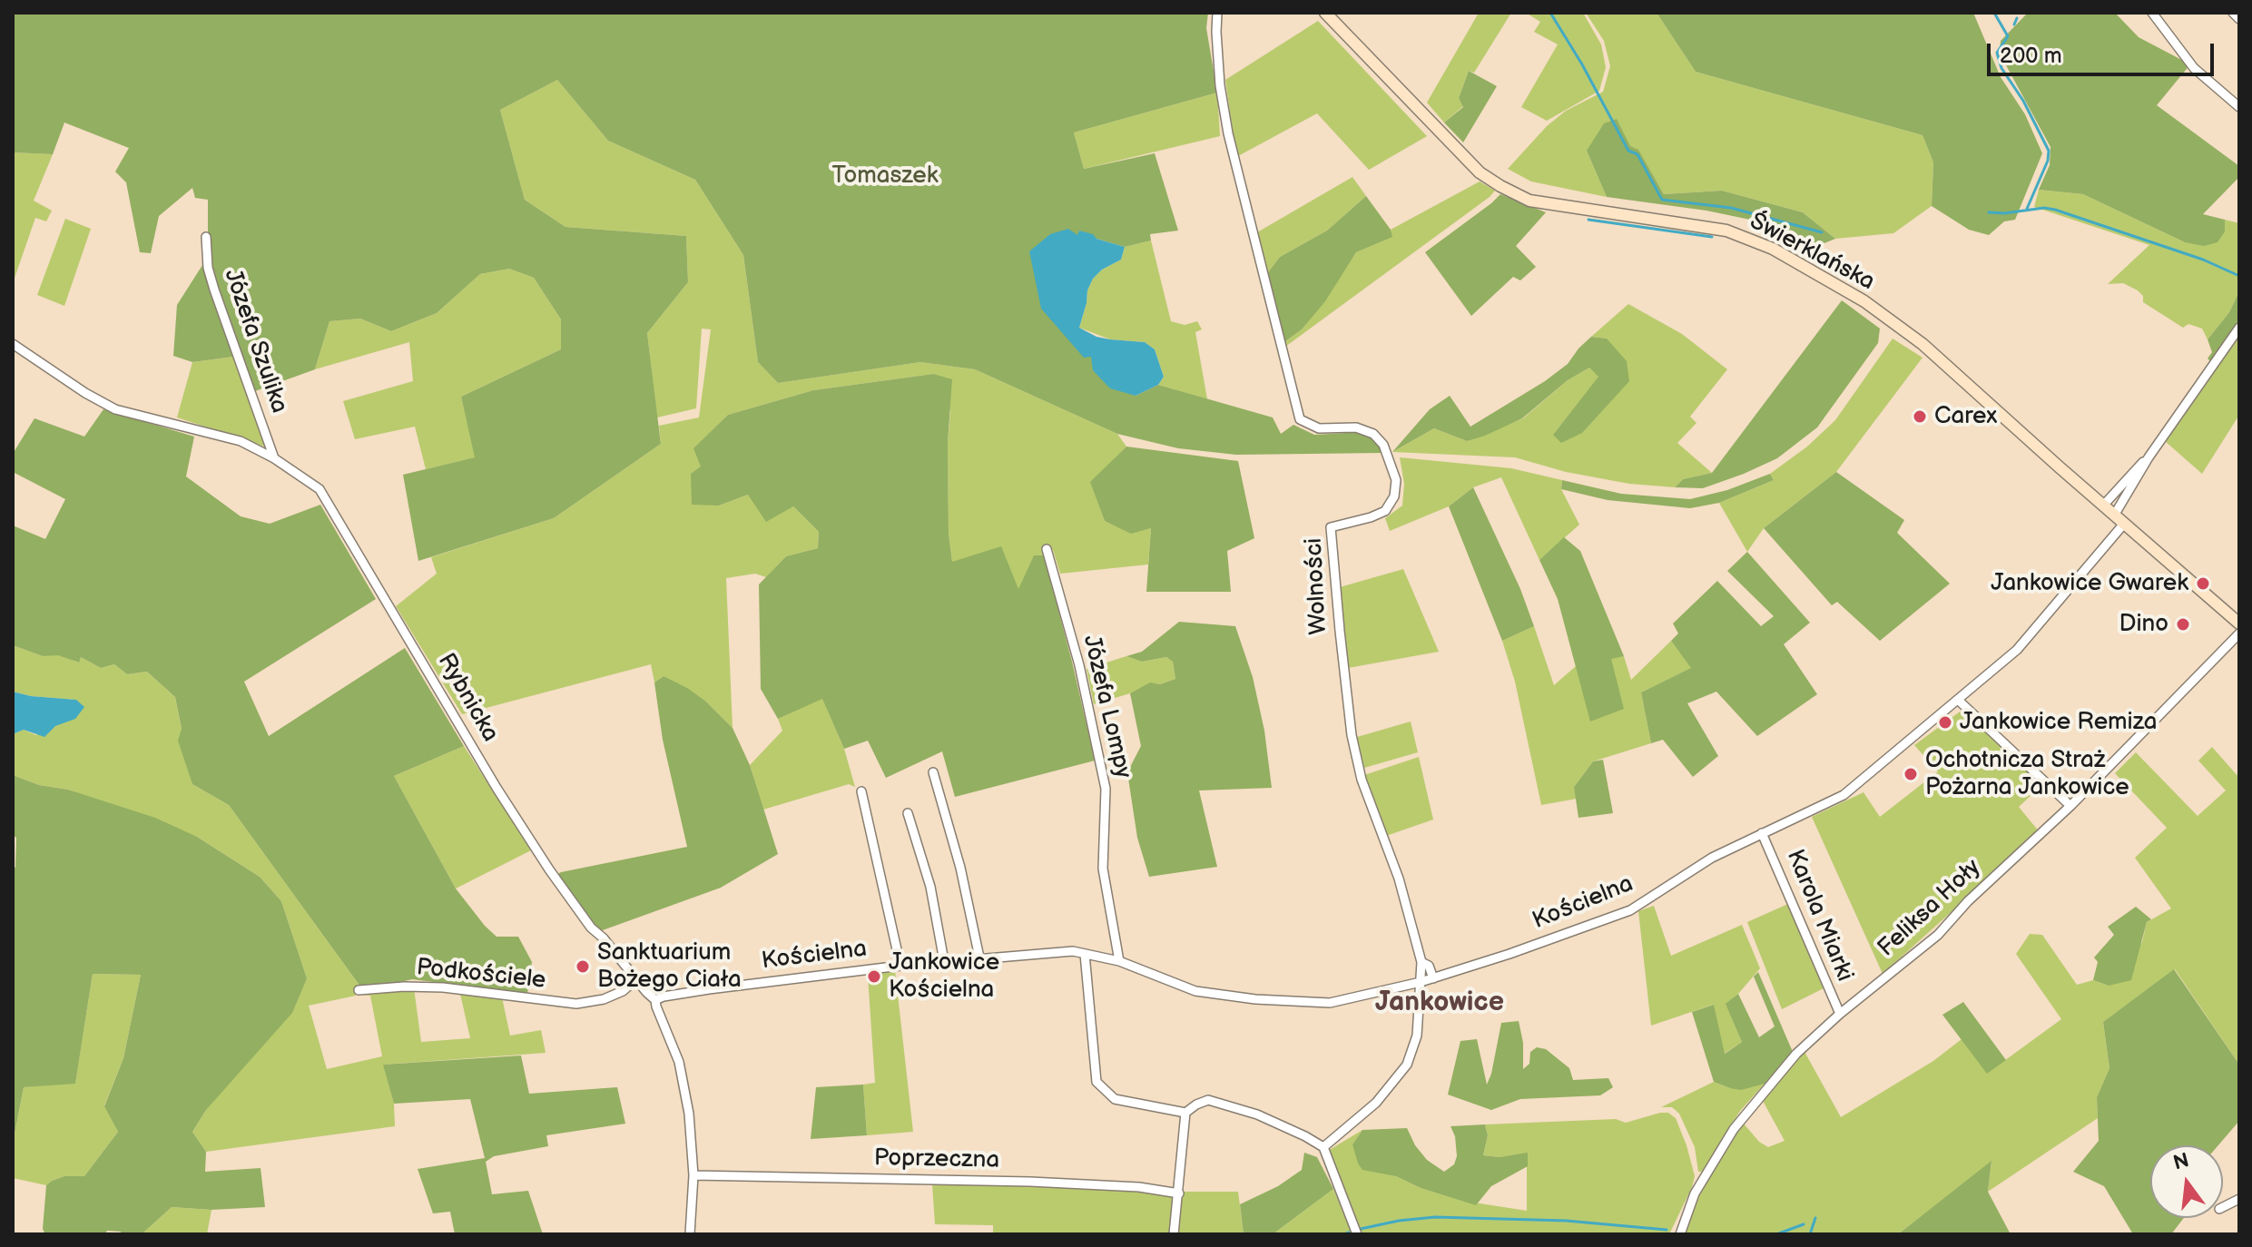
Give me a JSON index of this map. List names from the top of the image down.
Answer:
{
  "streets": {
    "main road": ["Świerklańska"],
    "street": [
      "Józefa Szulika",
      "Wolności",
      "Rybnicka",
      "Józefa Lompy",
      "Kościelna",
      "Feliksa Hoły",
      "Karola Miarki",
      "Podkościele",
      "Poprzeczna"
    ]
  },
  "crossings": [
    ["Świerklańska", "Kościelna"],
    ["Józefa Szulika", "Rybnicka"],
    ["Wolności", "Kościelna"],
    ["Rybnicka", "Kościelna"],
    ["Rybnicka", "Podkościele"],
    ["Rybnicka", "Poprzeczna"],
    ["Józefa Lompy", "Kościelna"],
    ["Kościelna", "Karola Miarki"],
    ["Feliksa Hoły", "Karola Miarki"]
  ],
  "districts": ["Jankowice"],
  "parks": ["Tomaszek"],
  "places": [
    "Carex",
    "Jankowice Gwarek",
    "Dino",
    "Jankowice Remiza",
    "Ochotnicza Straż Pożarna Jankowice",
    "Sanktuarium Bożego Ciała",
    "Jankowice Kościelna"
  ],
  "scale_bar": "200 m",
  "north": "top"
}
